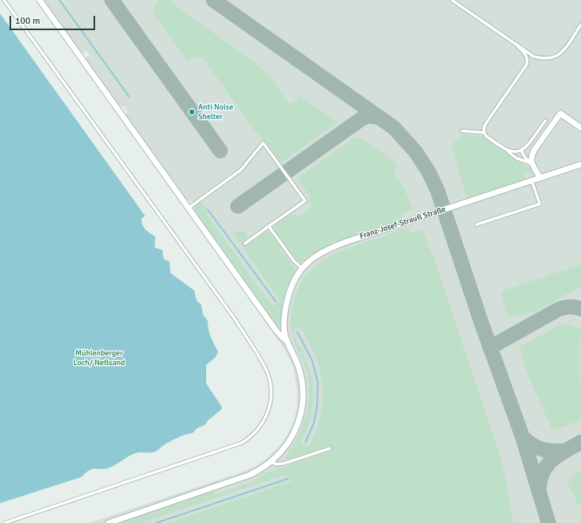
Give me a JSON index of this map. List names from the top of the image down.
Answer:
{
  "streets": {
    "street": ["Franz-Josef-Strauß Straße"]
  },
  "parks": ["Mühlenberger Loch/ Neßsand"],
  "places": ["Anti Noise Shelter"],
  "scale_bar": "100 m"
}
